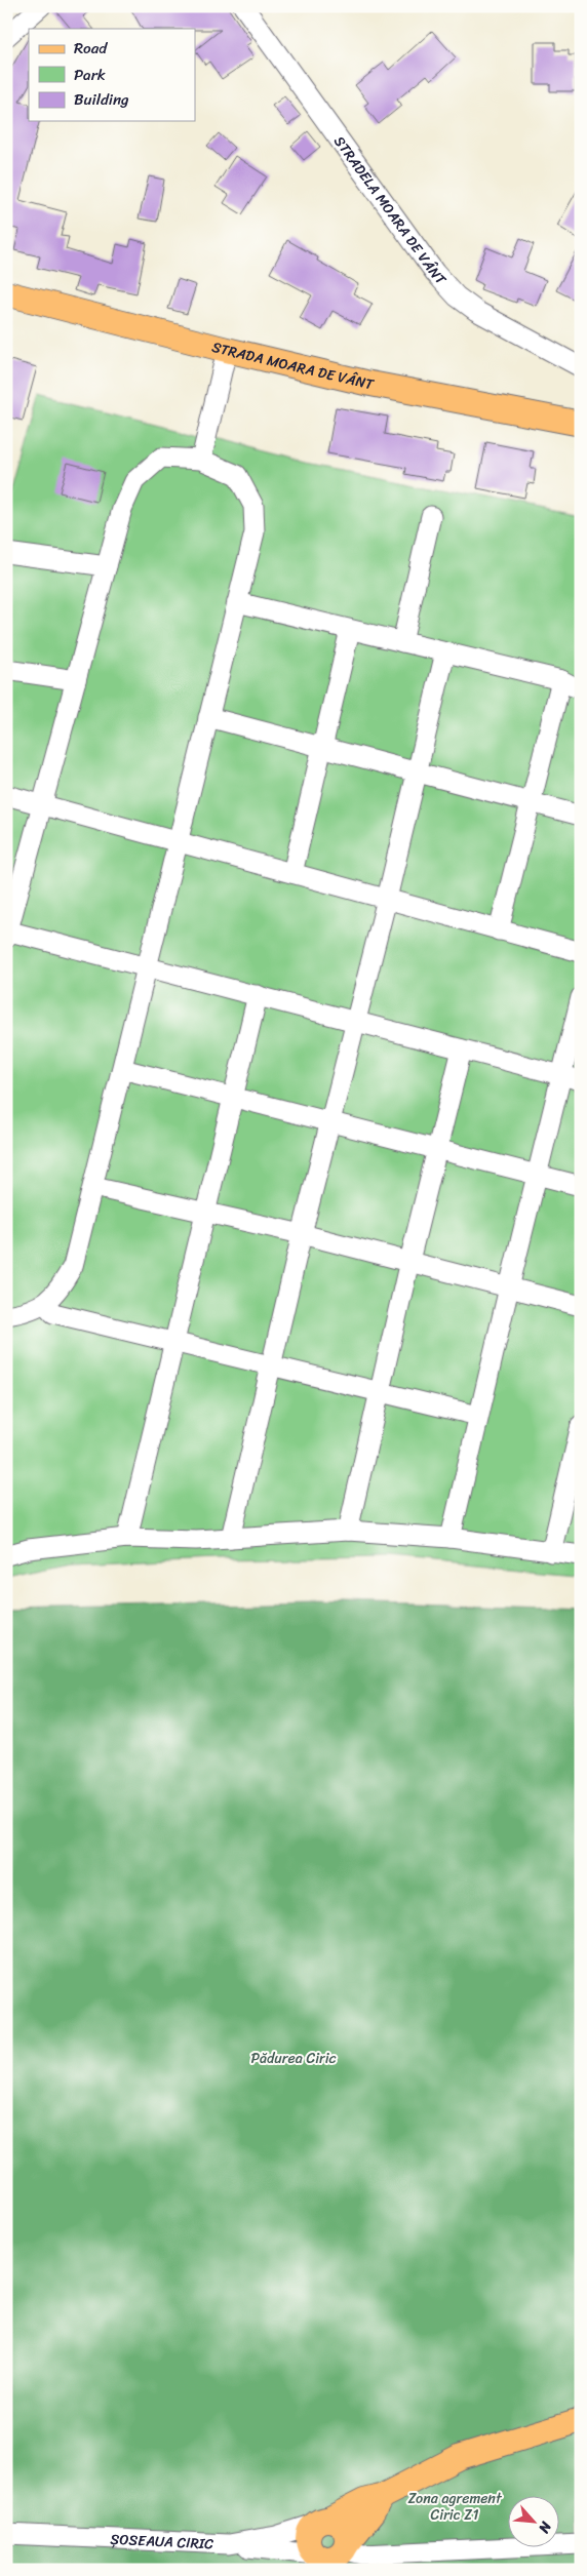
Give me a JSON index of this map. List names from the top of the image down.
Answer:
{
  "streets": {
    "main road": ["STRADA MOARA DE VÂNT", "ȘOSEAUA CIRIC"],
    "street": ["STRADELA MOARA DE VÂNT"]
  },
  "parks": ["Pădurea Ciric", "Zona agrement Ciric Z1"],
  "legend": ["Road", "Park", "Building"],
  "north": "bottom right"
}
